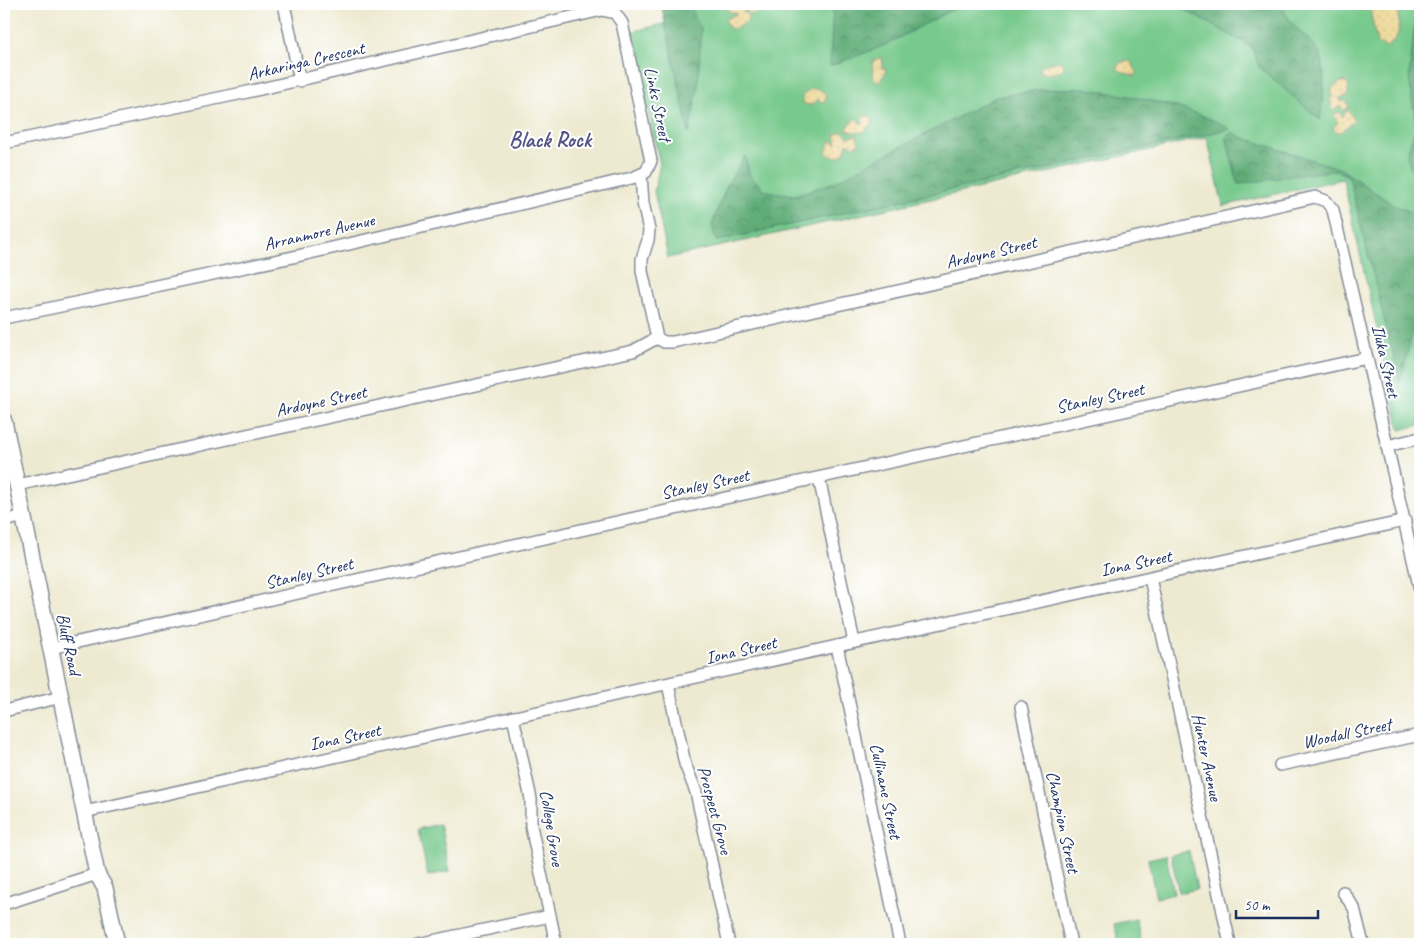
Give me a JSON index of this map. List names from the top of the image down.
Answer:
{
  "streets": {
    "main road": ["Bluff Road"],
    "street": [
      "Arkaringa Crescent",
      "Links Street",
      "Arranmore Avenue",
      "Ardoyne Street",
      "Iluka Street",
      "Stanley Street",
      "Iona Street",
      "Woodall Street",
      "Hunter Avenue",
      "Cullinane Street",
      "Prospect Grove",
      "Champion Street",
      "College Grove"
    ]
  },
  "crossings": [
    ["Arkaringa Crescent", "Links Street"],
    ["Links Street", "Arranmore Avenue"],
    ["Ardoyne Street", "Iluka Street"],
    ["Ardoyne Street", "Bluff Road"],
    ["Iluka Street", "Stanley Street"],
    ["Iluka Street", "Iona Street"],
    ["Stanley Street", "Bluff Road"],
    ["Iona Street", "Bluff Road"],
    ["Iona Street", "Hunter Avenue"],
    ["Iona Street", "Cullinane Street"],
    ["Iona Street", "Prospect Grove"],
    ["Iona Street", "College Grove"]
  ],
  "districts": ["Black Rock"],
  "scale_bar": "50 m"
}
